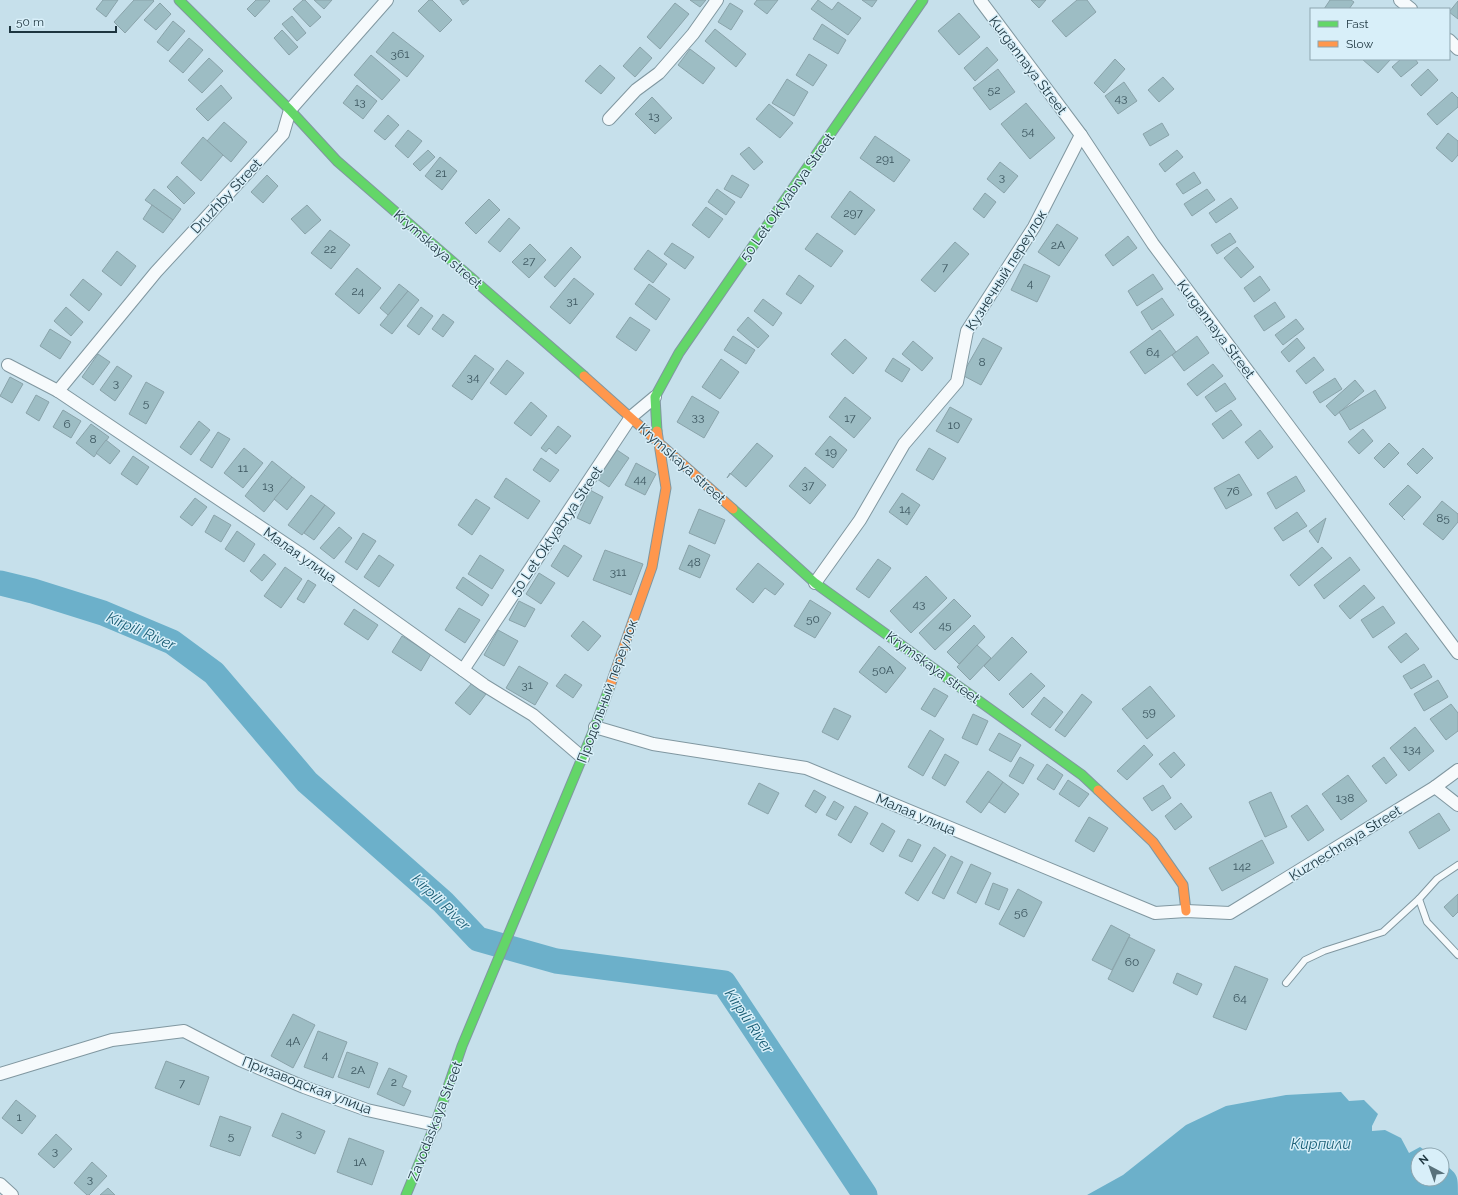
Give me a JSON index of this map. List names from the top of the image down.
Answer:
{
  "streets": {
    "street": [
      "Kurgannaya Street",
      "Druzhby Street",
      "50 Let Oktyabrya Street",
      "Krymskaya street",
      "Кузнечный переулок",
      "Малая улица",
      "Продольный переулок",
      "Kuznechnaya Street",
      "Призаводская улица",
      "Zavodaskaya Street"
    ]
  },
  "crossings": [
    ["Kurgannaya Street", "Кузнечный переулок"],
    ["Druzhby Street", "Krymskaya street"],
    ["Druzhby Street", "Малая улица"],
    ["50 Let Oktyabrya Street", "Krymskaya street"],
    ["50 Let Oktyabrya Street", "Малая улица"],
    ["Krymskaya street", "Кузнечный переулок"],
    ["Krymskaya street", "Малая улица"],
    ["Krymskaya street", "Продольный переулок"],
    ["Малая улица", "Продольный переулок"],
    ["Малая улица", "Kuznechnaya Street"],
    ["Продольный переулок", "Zavodaskaya Street"],
    ["Призаводская улица", "Zavodaskaya Street"]
  ],
  "water": ["Kirpili River", "Кирпили"],
  "house_numbers": [
    "361",
    "52",
    "43",
    "13",
    "13",
    "54",
    "291",
    "21",
    "3",
    "297",
    "2А",
    "22",
    "27",
    "7",
    "4",
    "24",
    "31",
    "64",
    "8",
    "34",
    "3",
    "5",
    "33",
    "17",
    "6",
    "10",
    "8",
    "19",
    "11",
    "44",
    "37",
    "13",
    "76",
    "14",
    "85",
    "48",
    "311",
    "43",
    "50",
    "45",
    "50А",
    "31",
    "59",
    "134",
    "138",
    "142",
    "56",
    "60",
    "64",
    "4А",
    "4",
    "2А",
    "2",
    "7",
    "1",
    "3",
    "5",
    "3",
    "1А",
    "3"
  ],
  "legend": ["Fast", "Slow"],
  "scale_bar": "50 m",
  "north": "top left"
}
